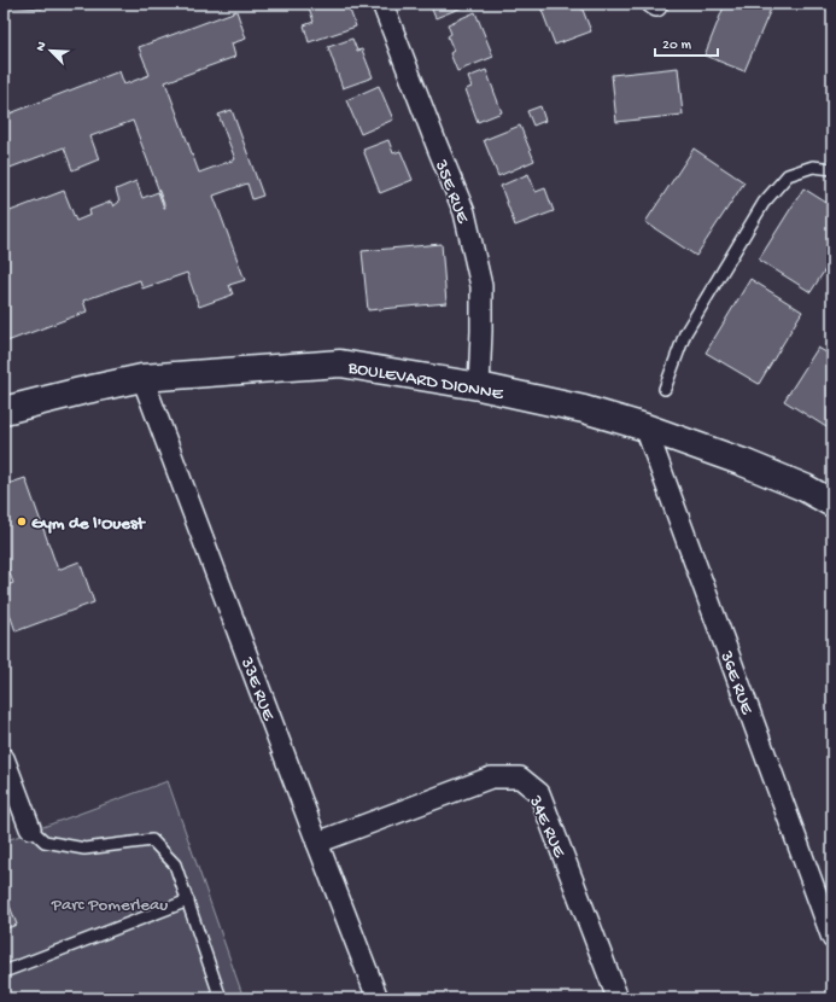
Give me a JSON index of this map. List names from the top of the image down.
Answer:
{
  "streets": {
    "main road": ["BOULEVARD DIONNE"],
    "street": [
      "35E RUE",
      "36E RUE",
      "33E RUE",
      "34E RUE"
    ]
  },
  "crossings": [
    ["35E RUE", "BOULEVARD DIONNE"],
    ["BOULEVARD DIONNE", "36E RUE"],
    ["BOULEVARD DIONNE", "33E RUE"],
    ["33E RUE", "34E RUE"]
  ],
  "parks": ["Parc Pomerleau"],
  "places": ["Gym de l'Ouest"],
  "scale_bar": "20 m",
  "north": "top left"
}
